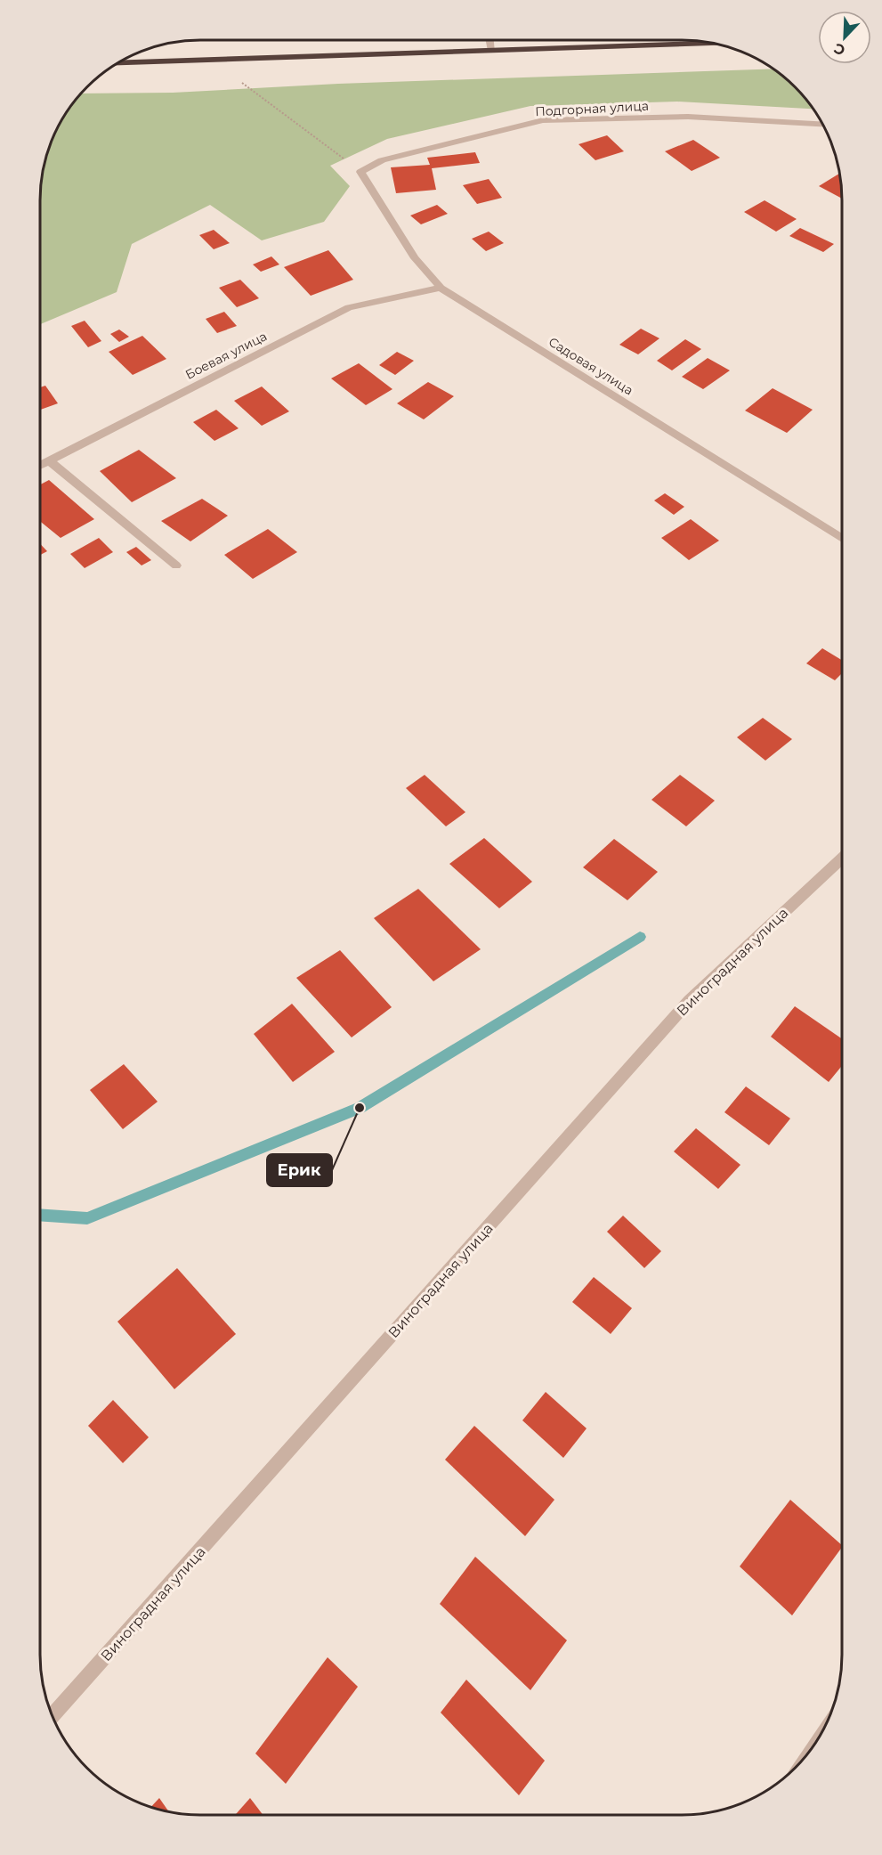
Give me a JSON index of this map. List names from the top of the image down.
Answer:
{
  "streets": {
    "street": [
      "Подгорная улица",
      "Боевая улица",
      "Садовая улица",
      "Виноградная улица"
    ]
  },
  "crossings": [
    ["Подгорная улица", "Садовая улица"],
    ["Боевая улица", "Садовая улица"]
  ],
  "places": ["Ерик"],
  "north": "bottom left"
}
